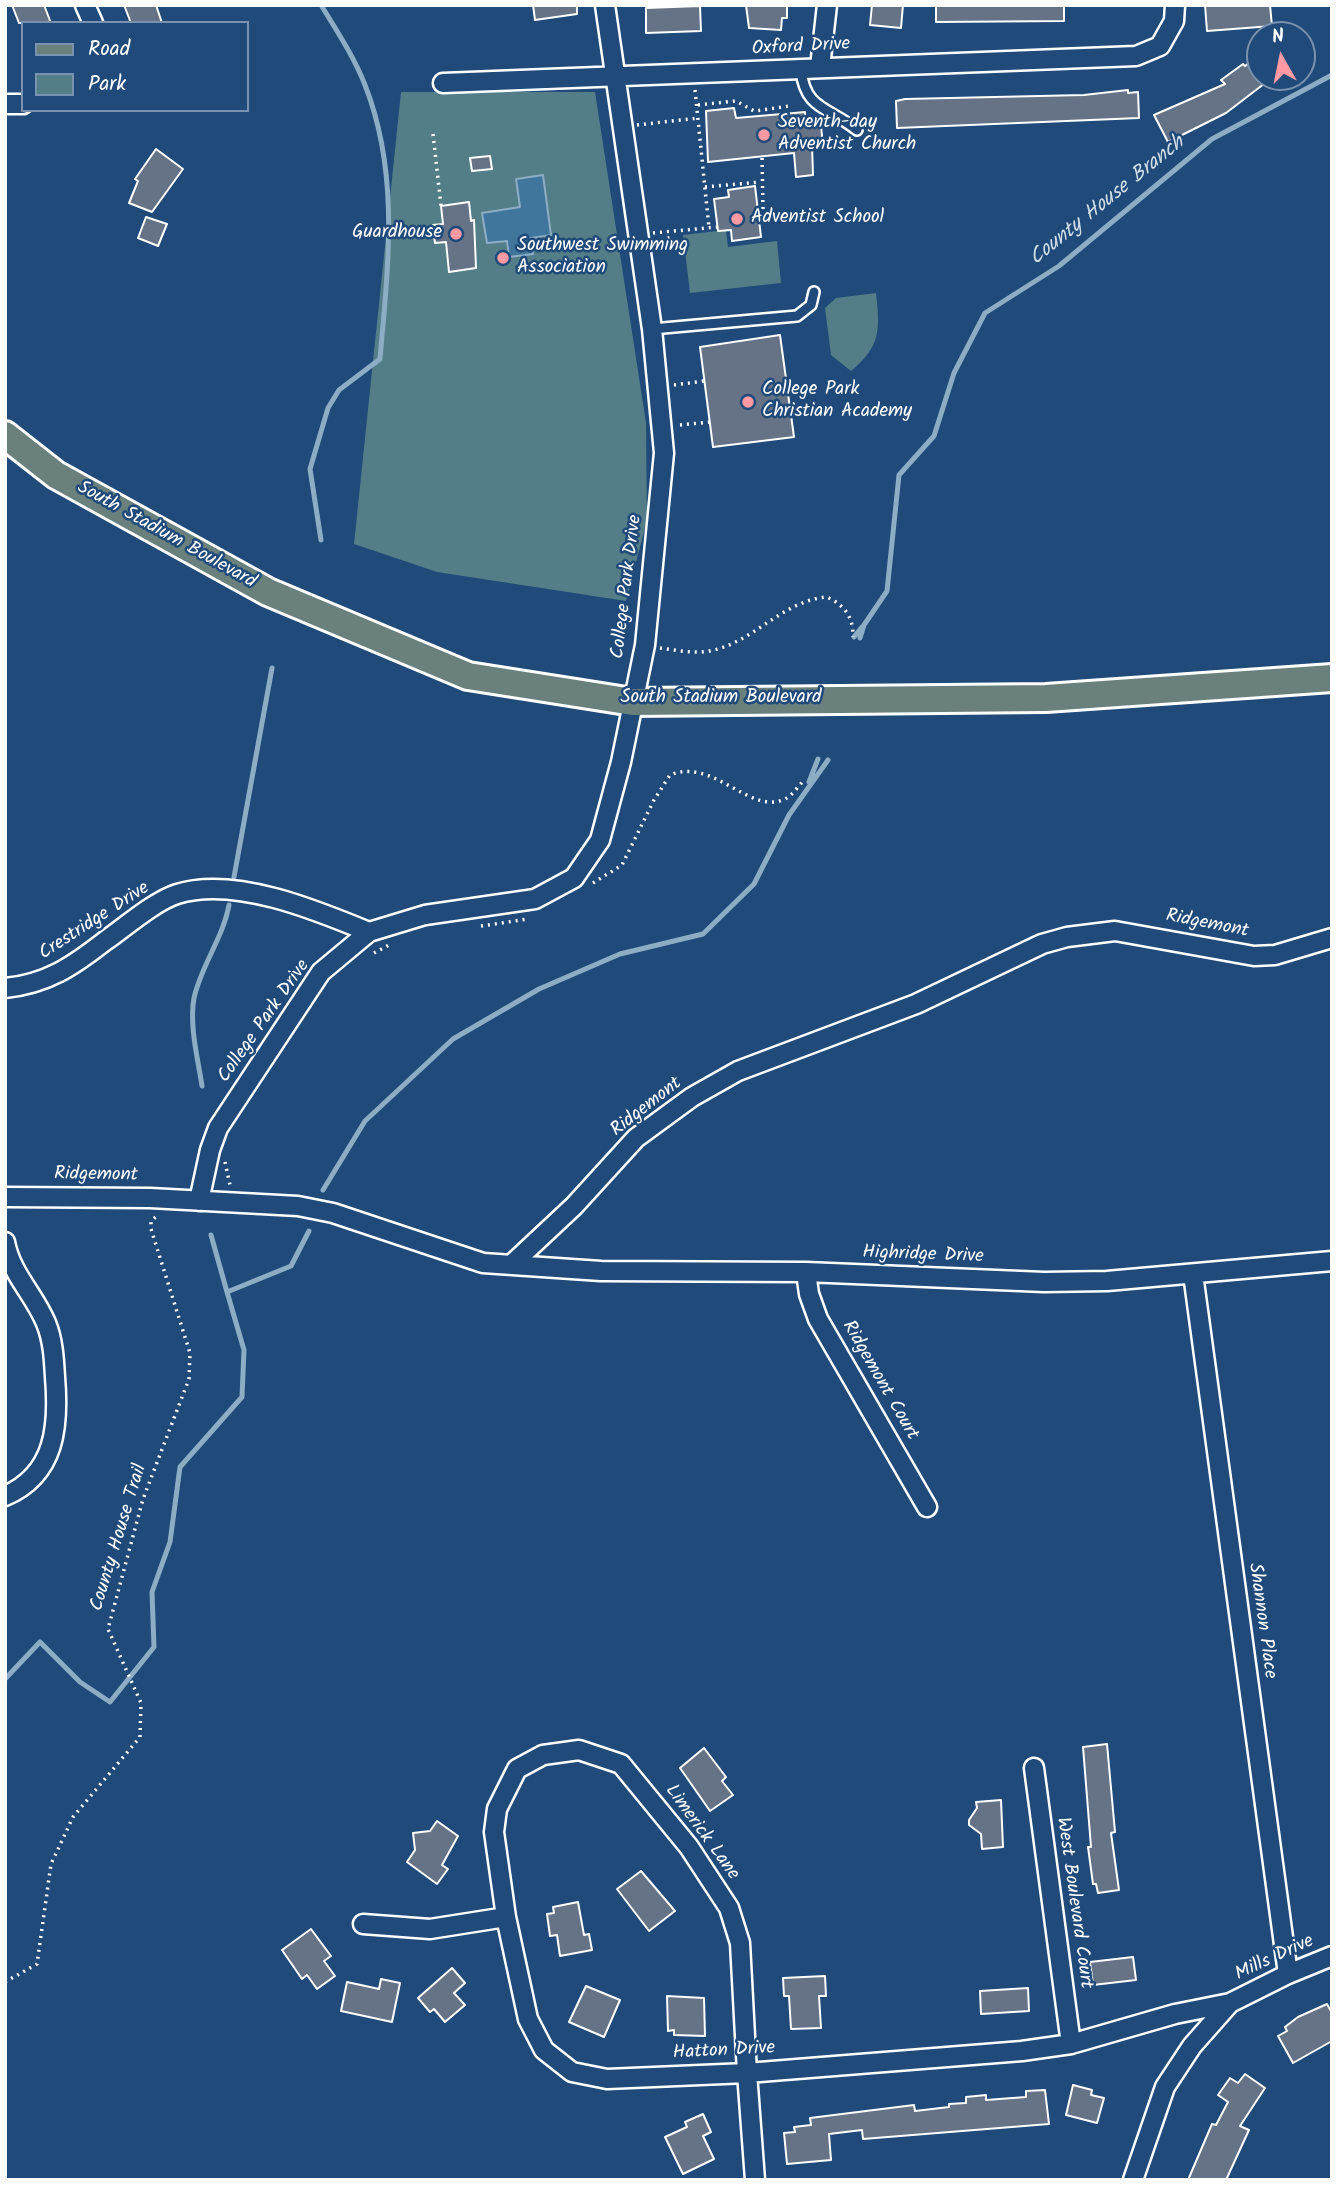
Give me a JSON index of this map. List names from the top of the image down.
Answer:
{
  "streets": {
    "main road": ["South Stadium Boulevard"],
    "street": [
      "Oxford Drive",
      "College Park Drive",
      "Crestridge Drive",
      "Ridgemont",
      "Highridge Drive",
      "Ridgemont Court",
      "Shannon Place",
      "Limerick Lane",
      "West Boulevard Court",
      "Mills Drive",
      "Hatton Drive"
    ],
    "path": ["County House Trail"]
  },
  "crossings": [
    ["Oxford Drive", "College Park Drive"],
    ["South Stadium Boulevard", "College Park Drive"],
    ["College Park Drive", "Crestridge Drive"],
    ["College Park Drive", "Ridgemont"],
    ["Ridgemont", "Highridge Drive"],
    ["Highridge Drive", "Ridgemont Court"],
    ["Highridge Drive", "Shannon Place"],
    ["Shannon Place", "Mills Drive"],
    ["Limerick Lane", "Hatton Drive"],
    ["West Boulevard Court", "Hatton Drive"],
    ["Mills Drive", "Hatton Drive"]
  ],
  "water": ["County House Branch"],
  "places": [
    "Seventh-day Adventist Church",
    "Adventist School",
    "Guardhouse",
    "Southwest Swimming Association",
    "College Park Christian Academy"
  ],
  "legend": ["Road", "Park"],
  "north": "top"
}
